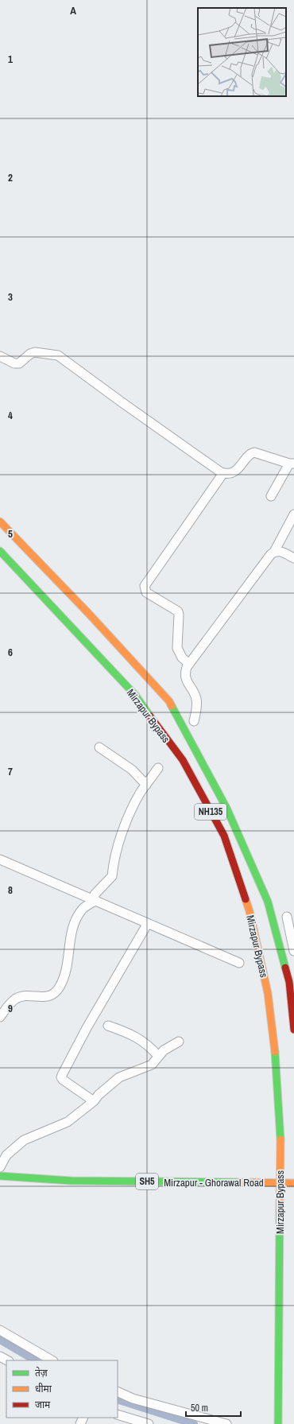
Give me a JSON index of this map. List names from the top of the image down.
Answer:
{
  "streets": {
    "main road": [
      "Mirzapur Bypass",
      "NH135",
      "SH5",
      "Mirzapur - Ghorawal Road"
    ]
  },
  "legend": ["तेज़", "धीमा", "जाम"],
  "scale_bar": "50 m",
  "grid": {
    "columns": ["A"],
    "rows": [
      "1",
      "2",
      "3",
      "4",
      "5",
      "6",
      "7",
      "8",
      "9"
    ]
  }
}
